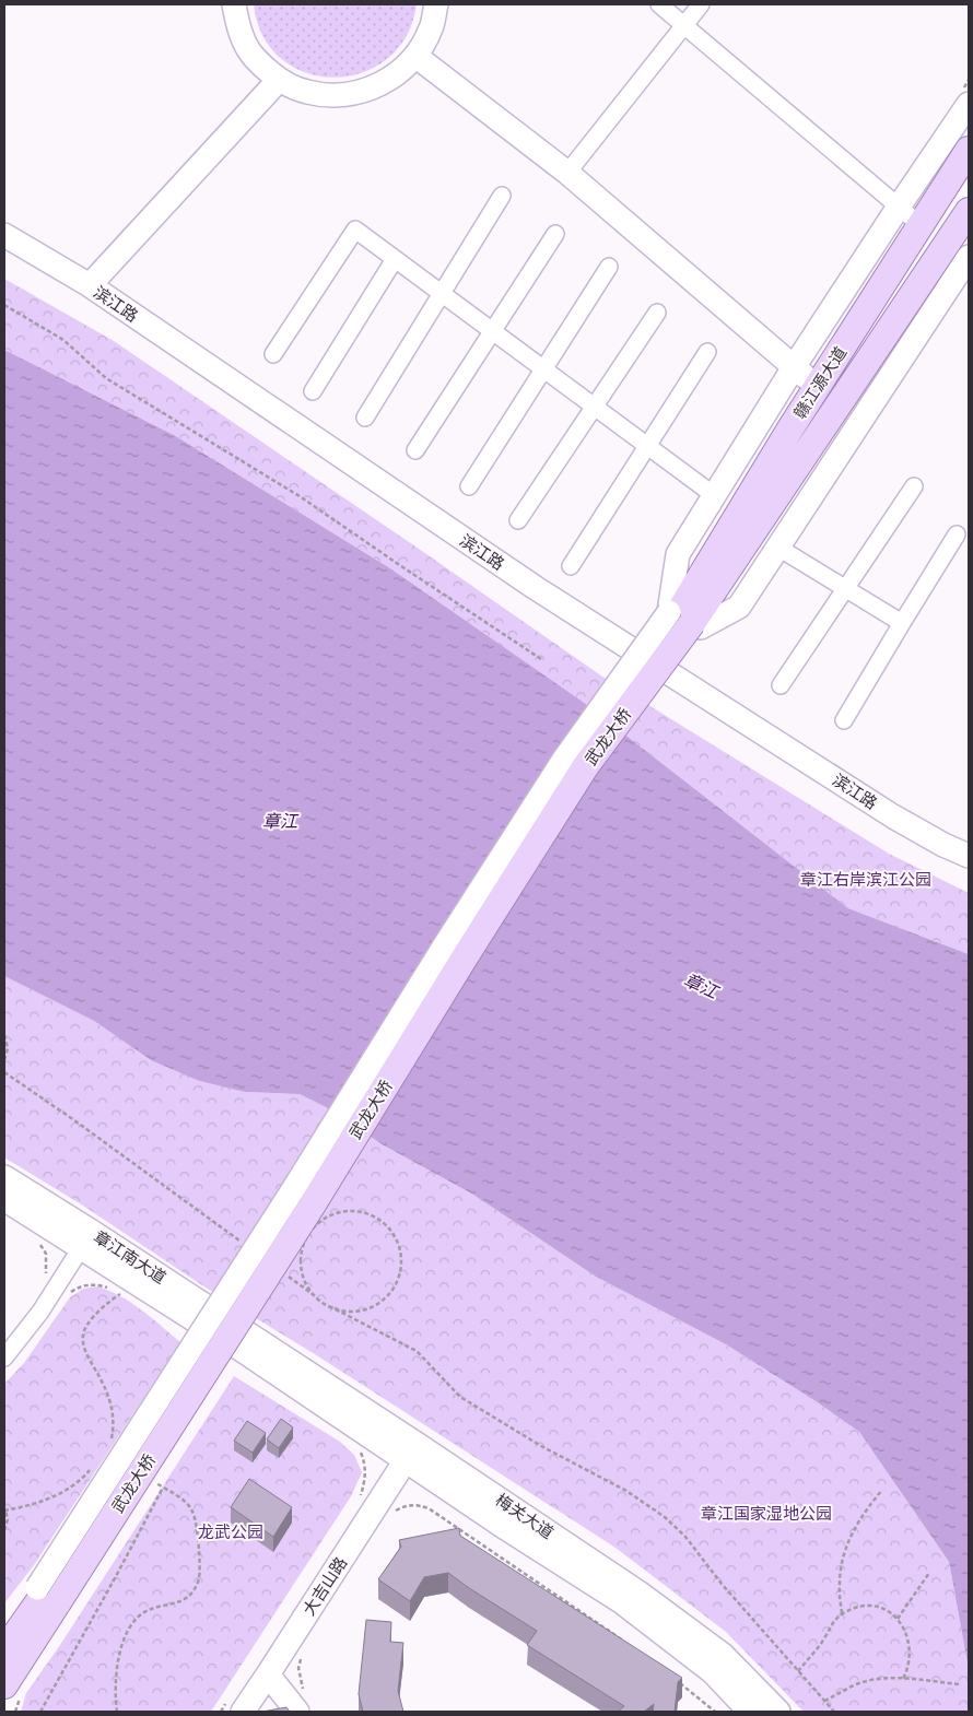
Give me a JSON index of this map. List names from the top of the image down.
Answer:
{
  "streets": {
    "main road": [
      "滨江路",
      "赣江源大道",
      "武龙大桥",
      "章江南大道",
      "梅关大道",
      "大吉山路"
    ]
  },
  "crossings": [
    ["赣江源大道", "武龙大桥"],
    ["章江南大道", "梅关大道"],
    ["梅关大道", "大吉山路"]
  ],
  "water": ["章江"],
  "parks": ["章江右岸滨江公园", "章江国家湿地公园", "龙武公园"]
}
